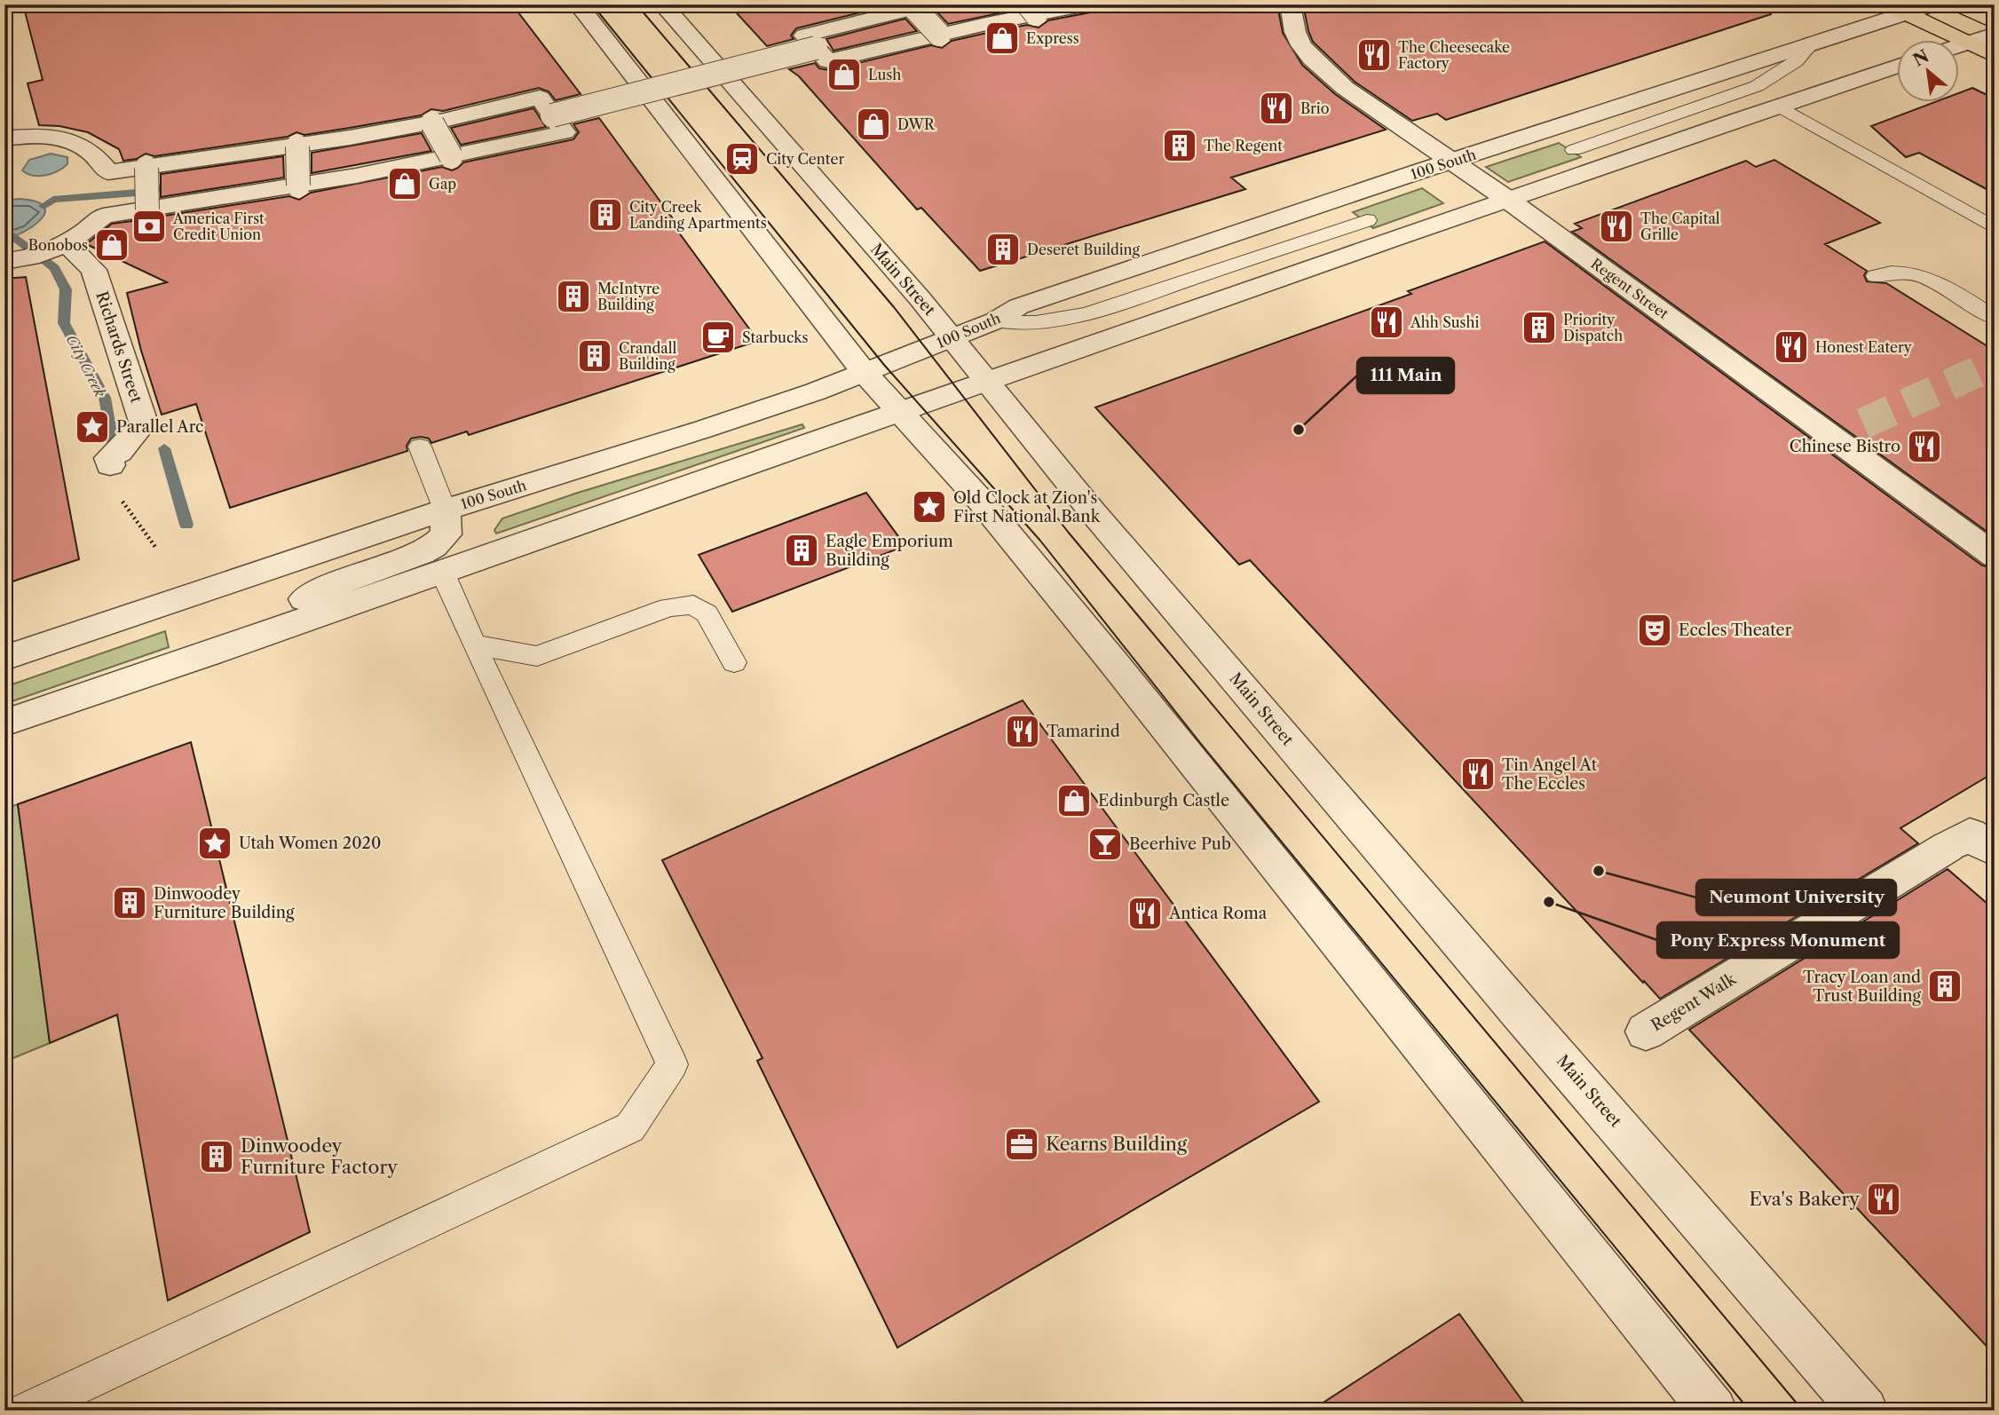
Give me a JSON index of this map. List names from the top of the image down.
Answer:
{
  "streets": {
    "street": [
      "100 South",
      "Main Street",
      "Regent Street",
      "Richards Street",
      "Regent Walk"
    ]
  },
  "crossings": [
    ["100 South", "Main Street"],
    ["100 South", "Regent Street"]
  ],
  "water": ["City Creek"],
  "places": {
    "shop": [
      "Express",
      "Lush",
      "DWR",
      "Gap",
      "Bonobos",
      "Edinburgh Castle"
    ],
    "restaurant": [
      "The Cheesecake Factory",
      "Brio",
      "The Capital Grille",
      "Ahh Sushi",
      "Honest Eatery",
      "Chinese Bistro",
      "Tamarind",
      "Tin Angel At The Eccles",
      "Antica Roma",
      "Eva's Bakery"
    ],
    "building": [
      "The Regent",
      "City Creek Landing Apartments",
      "Deseret Building",
      "McIntyre Building",
      "Priority Dispatch",
      "Crandall Building",
      "Eagle Emporium Building",
      "Dinwoodey Furniture Building",
      "Tracy Loan and Trust Building",
      "Dinwoodey Furniture Factory"
    ],
    "station": ["City Center"],
    "bank": ["America First Credit Union"],
    "cafe": ["Starbucks"],
    "place": ["Parallel Arc", "Old Clock at Zion's First National Bank", "Utah Women 2020"],
    "other": ["111 Main", "Neumont University", "Pony Express Monument"],
    "theatre": ["Eccles Theater"],
    "bar": ["Beerhive Pub"],
    "office": ["Kearns Building"]
  },
  "north": "top left"
}
